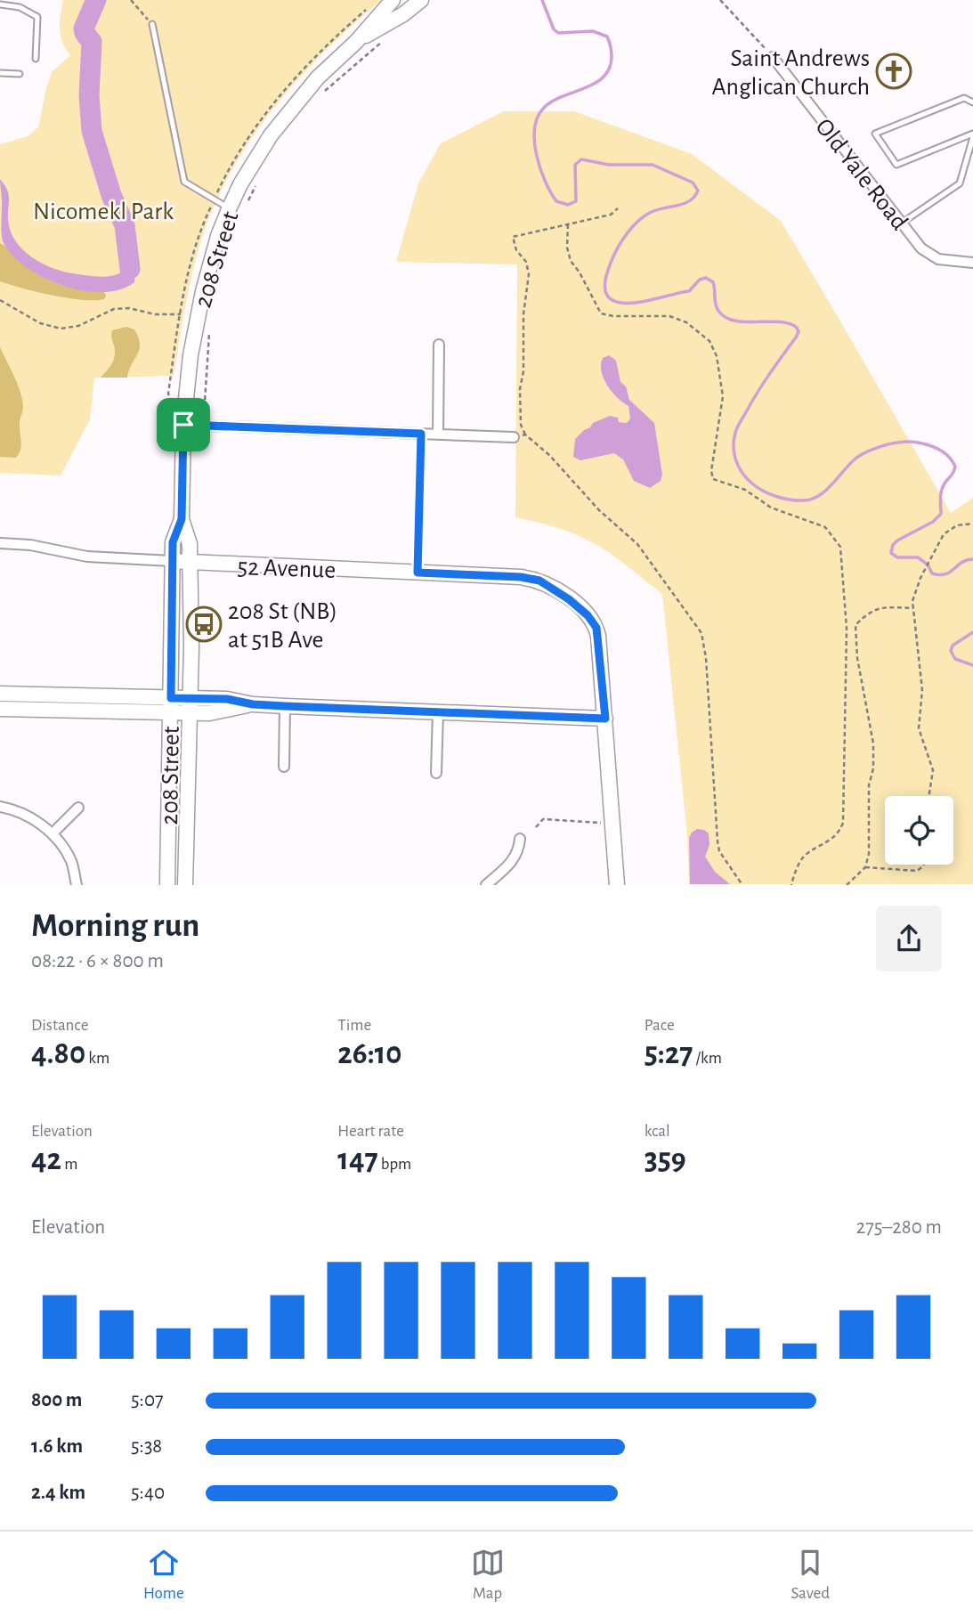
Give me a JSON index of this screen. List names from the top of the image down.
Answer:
{
  "streets": {
    "street": ["Old Yale Road", "208 Street", "52 Avenue"]
  },
  "crossings": [
    ["208 Street", "52 Avenue"]
  ],
  "parks": ["Nicomekl Park"],
  "places": {
    "church": ["Saint Andrews Anglican Church"],
    "bus stop": ["208 St (NB) at 51B Ave"]
  },
  "page": {
    "heading": ["Morning run", "08:22 · 6 × 800 m"],
    "stats": [
      ["Distance", "4.80 km"],
      ["Time", "26:10"],
      ["Pace", "5:27 /km"],
      ["Elevation", "42 m"],
      ["Heart rate", "147 bpm"],
      ["kcal", "359"]
    ],
    "chart": ["Elevation", "275–280 m"],
    "list": [
      {
        "name": "800 m",
        "note": "5:07"
      },
      {
        "name": "1.6 km",
        "note": "5:38"
      },
      {
        "name": "2.4 km",
        "note": "5:40"
      }
    ],
    "tabs": ["Home", "Map", "Saved"]
  }
}
